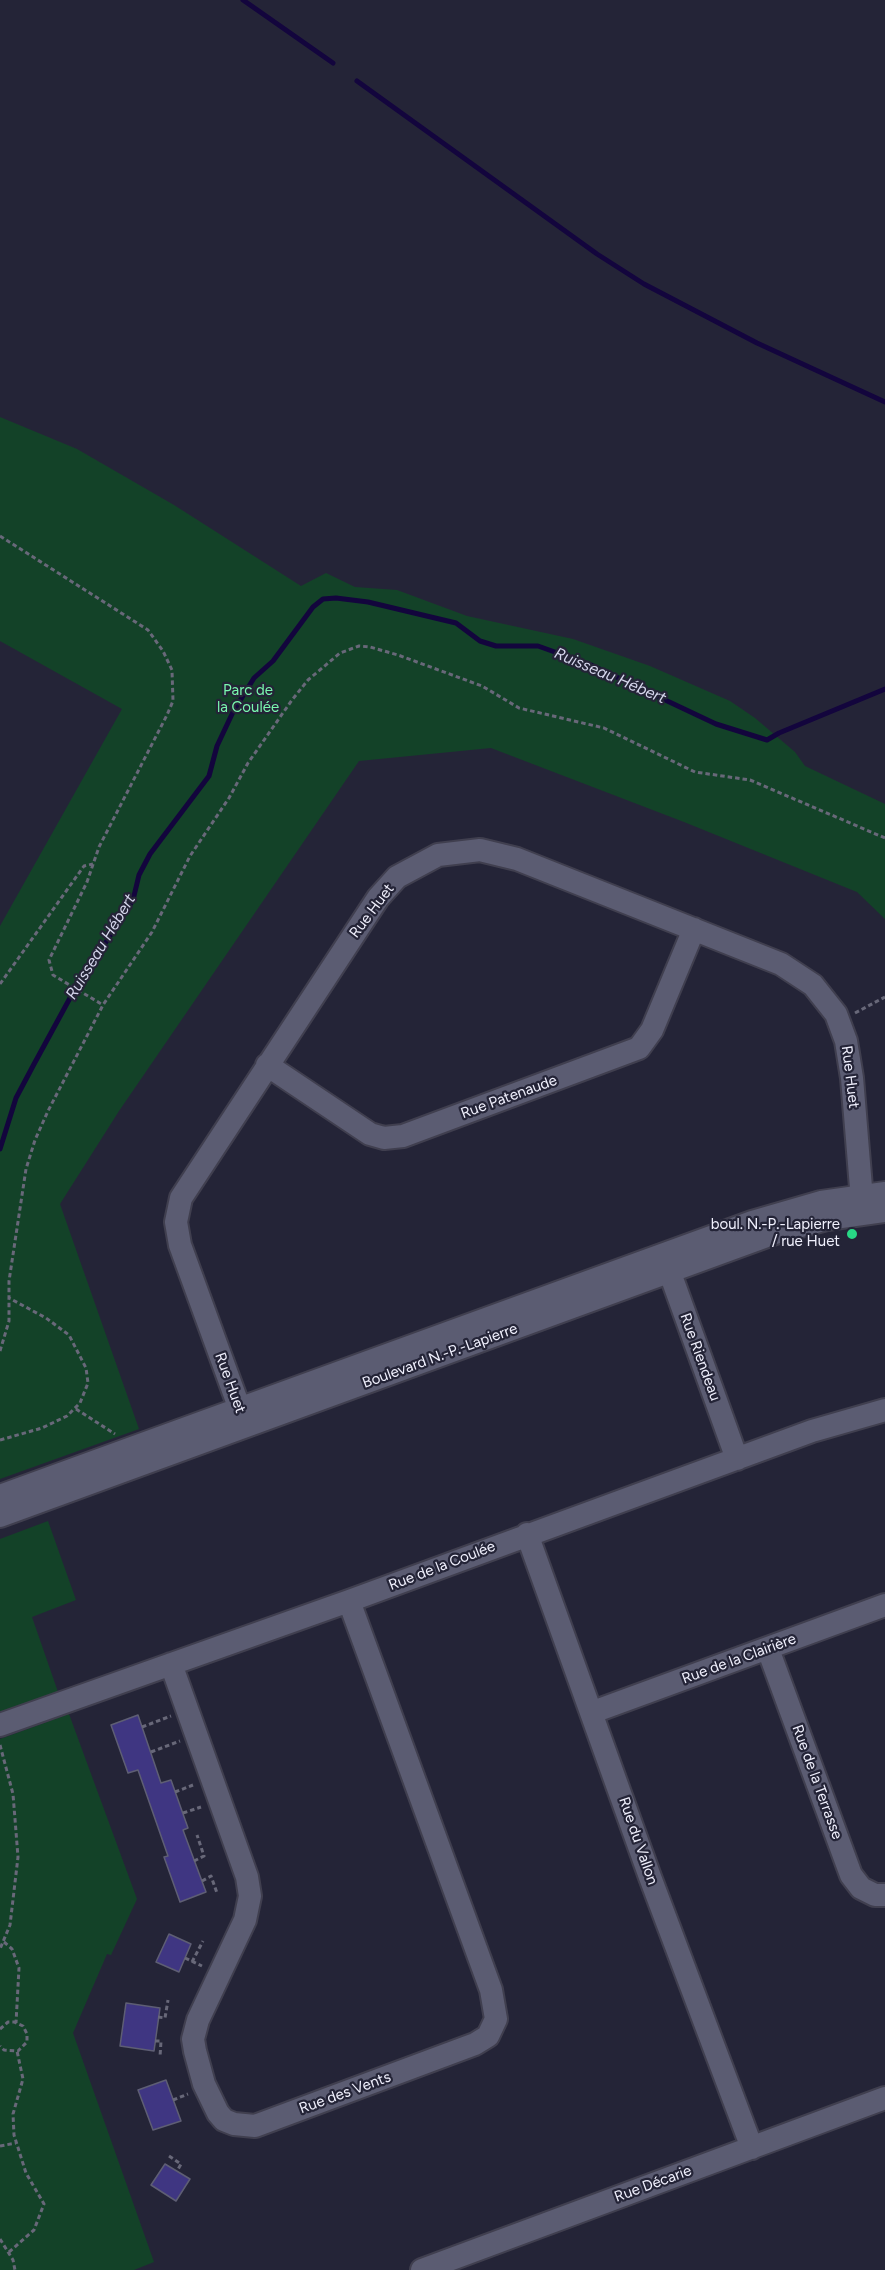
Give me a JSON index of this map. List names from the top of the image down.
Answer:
{
  "streets": {
    "street": [
      "Rue Huet",
      "Rue Patenaude",
      "Boulevard N.-P.-Lapierre",
      "Rue Riendeau",
      "Rue de la Coulée",
      "Rue de la Clairière",
      "Rue de la Terrasse",
      "Rue du Vallon",
      "Rue des Vents",
      "Rue Décarie"
    ]
  },
  "crossings": [
    ["Rue Huet", "Rue Patenaude"],
    ["Rue Huet", "Boulevard N.-P.-Lapierre"],
    ["Boulevard N.-P.-Lapierre", "Rue Riendeau"],
    ["Rue Riendeau", "Rue de la Coulée"],
    ["Rue de la Coulée", "Rue du Vallon"],
    ["Rue de la Coulée", "Rue des Vents"],
    ["Rue de la Clairière", "Rue de la Terrasse"],
    ["Rue de la Clairière", "Rue du Vallon"],
    ["Rue du Vallon", "Rue Décarie"]
  ],
  "water": ["Ruisseau Hébert"],
  "parks": ["Parc de la Coulée"],
  "places": ["boul. N.-P.-Lapierre / rue Huet"]
}
